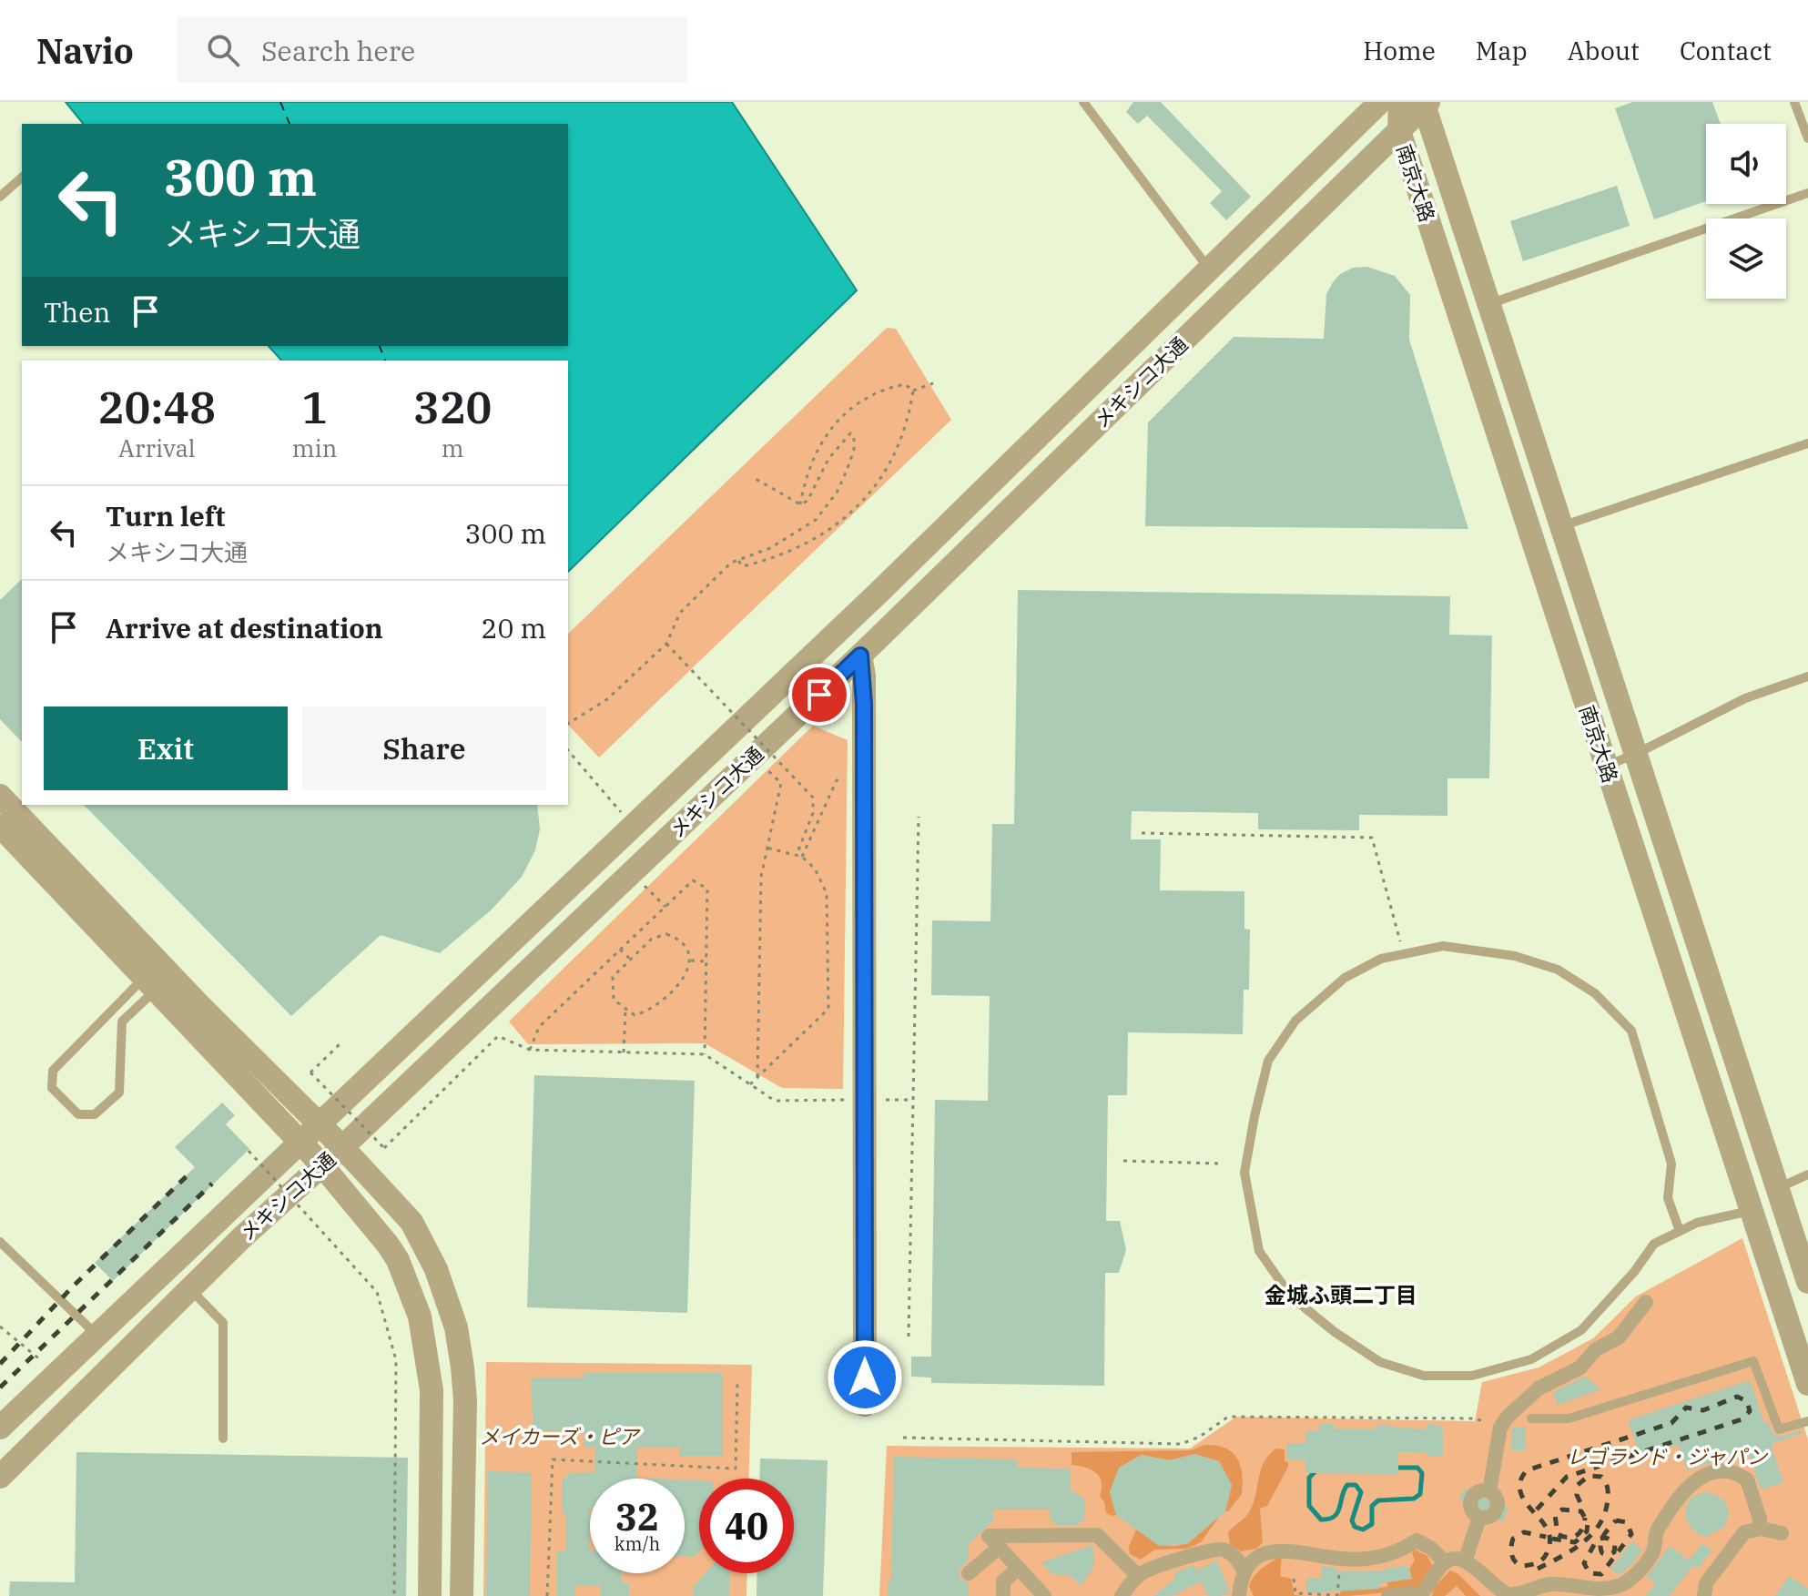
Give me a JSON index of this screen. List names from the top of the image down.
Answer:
{
  "streets": {
    "street": ["南京大路", "メキシコ大通"]
  },
  "crossings": [
    ["南京大路", "メキシコ大通"]
  ],
  "districts": ["金城ふ頭二丁目"],
  "parks": ["メイカーズ・ピア", "レゴランド・ジャパン"],
  "page": {
    "header": "Navio",
    "search": "Search here",
    "nav": [
      "Home",
      "Map",
      "About",
      "Contact"
    ],
    "turn": ["300 m", "メキシコ大通"],
    "then": "Then",
    "eta": [
      "20:48",
      "Arrival",
      "1",
      "min",
      "320",
      "m"
    ],
    "list": [
      {
        "name": "Turn left",
        "note": "メキシコ大通",
        "value": "300 m"
      },
      {
        "name": "Arrive at destination",
        "value": "20 m"
      }
    ],
    "buttons": ["Exit", "Share"],
    "speed": "32 km/h",
    "limit": "40"
  }
}
